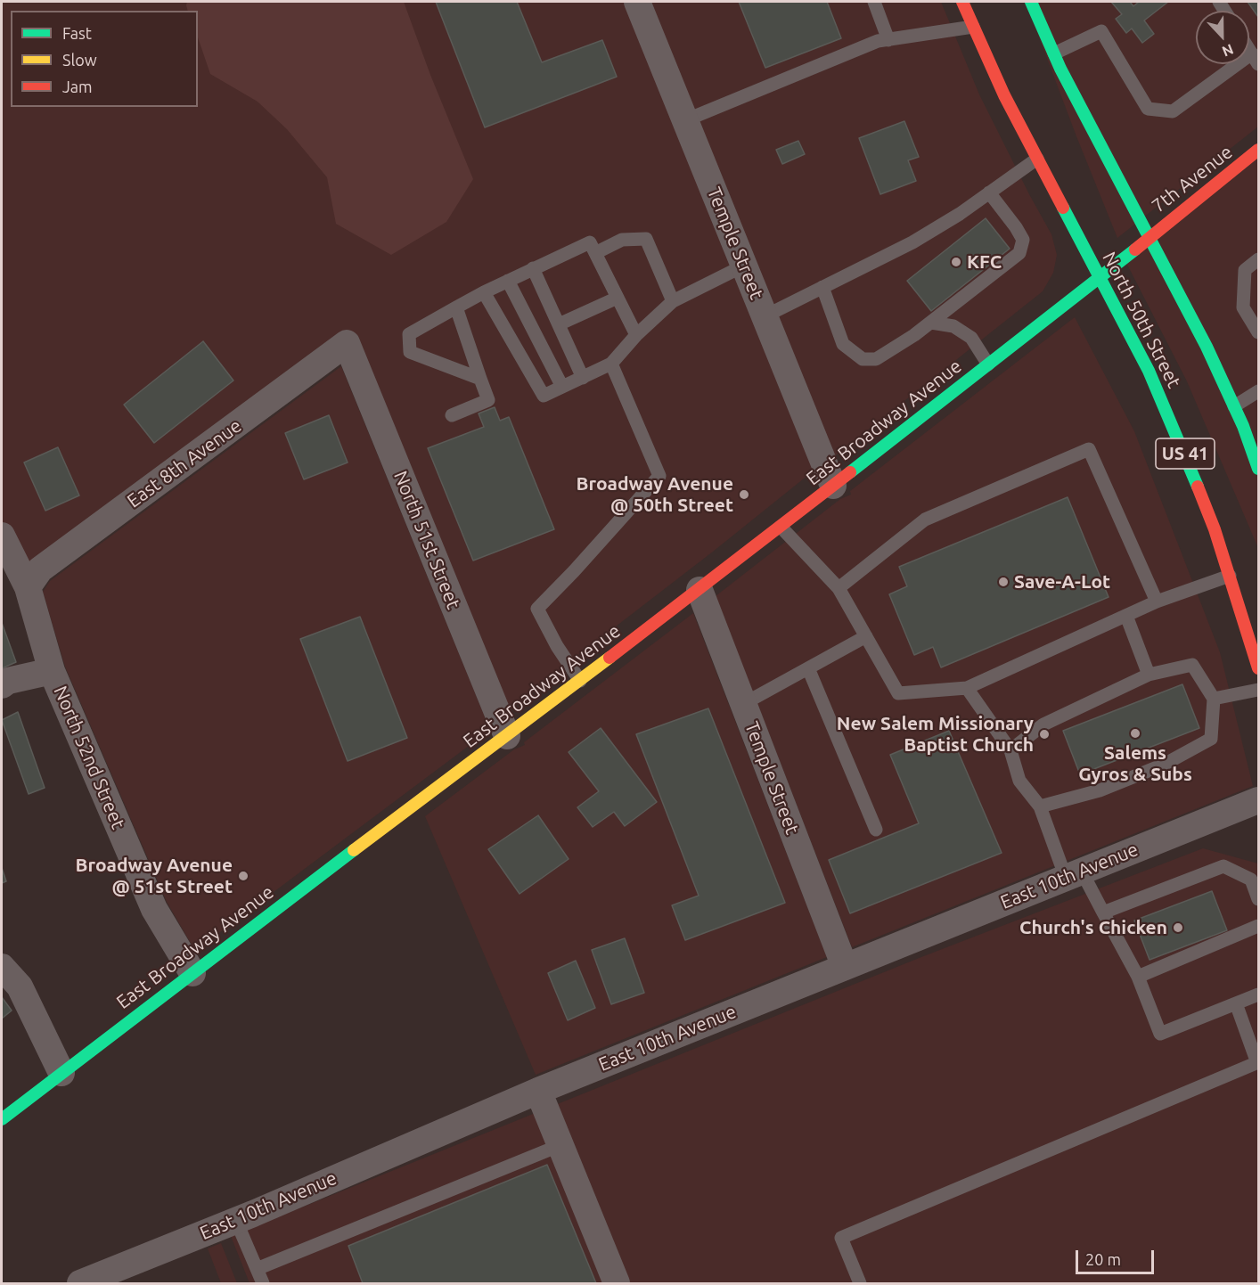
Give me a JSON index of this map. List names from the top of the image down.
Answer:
{
  "streets": {
    "street": [
      "7th Avenue",
      "Temple Street",
      "North 50th Street",
      "East Broadway Avenue",
      "US 41",
      "East 8th Avenue",
      "North 51st Street",
      "North 52nd Street",
      "East 10th Avenue"
    ]
  },
  "crossings": [
    ["7th Avenue", "North 50th Street"],
    ["7th Avenue", "East Broadway Avenue"],
    ["Temple Street", "East Broadway Avenue"],
    ["Temple Street", "East 10th Avenue"],
    ["North 50th Street", "East Broadway Avenue"],
    ["East Broadway Avenue", "North 51st Street"],
    ["East Broadway Avenue", "North 52nd Street"],
    ["East 8th Avenue", "North 51st Street"],
    ["East 8th Avenue", "North 52nd Street"]
  ],
  "places": [
    "KFC",
    "Broadway Avenue @ 50th Street",
    "Save-A-Lot",
    "Salems Gyros & Subs",
    "New Salem Missionary Baptist Church",
    "Broadway Avenue @ 51st Street",
    "Church's Chicken"
  ],
  "legend": ["Fast", "Slow", "Jam"],
  "scale_bar": "20 m",
  "north": "bottom"
}
